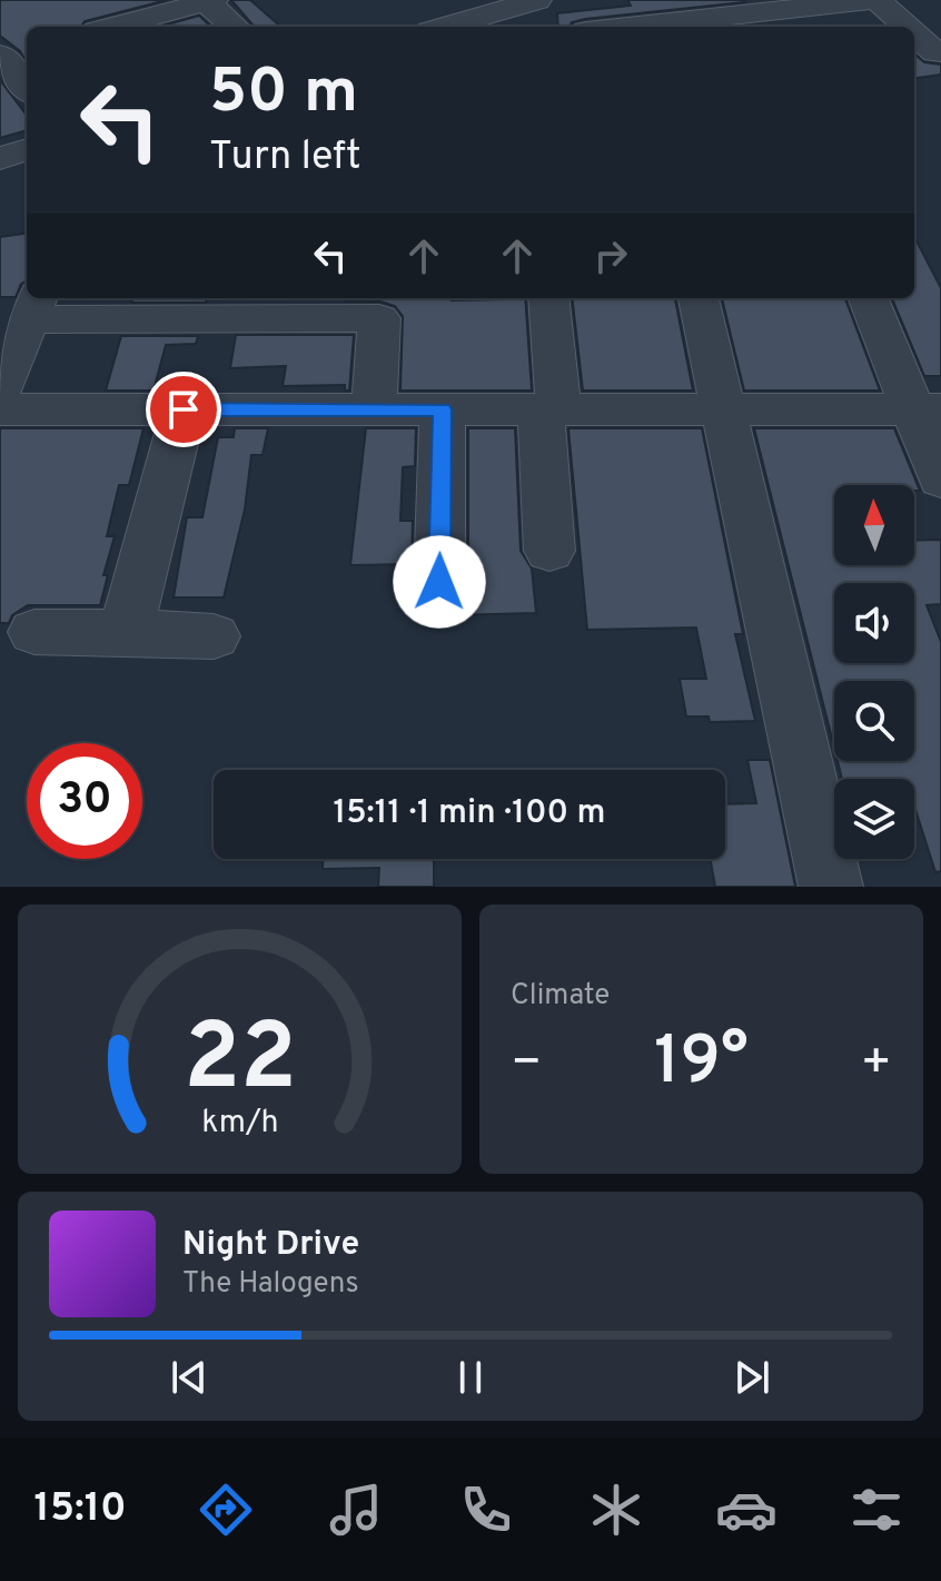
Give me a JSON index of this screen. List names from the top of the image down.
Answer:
{
  "north": "top",
  "page": {
    "turn": ["50 m", "Turn left"],
    "limit": "30",
    "trip": "15:11 · 1 min · 100 m",
    "tile": "Climate",
    "heat": ["−", "19°", "+"],
    "song": ["Night Drive", "The Halogens"],
    "tabs": "15:10",
    "gauge": ["22", "km/h"]
  }
}
